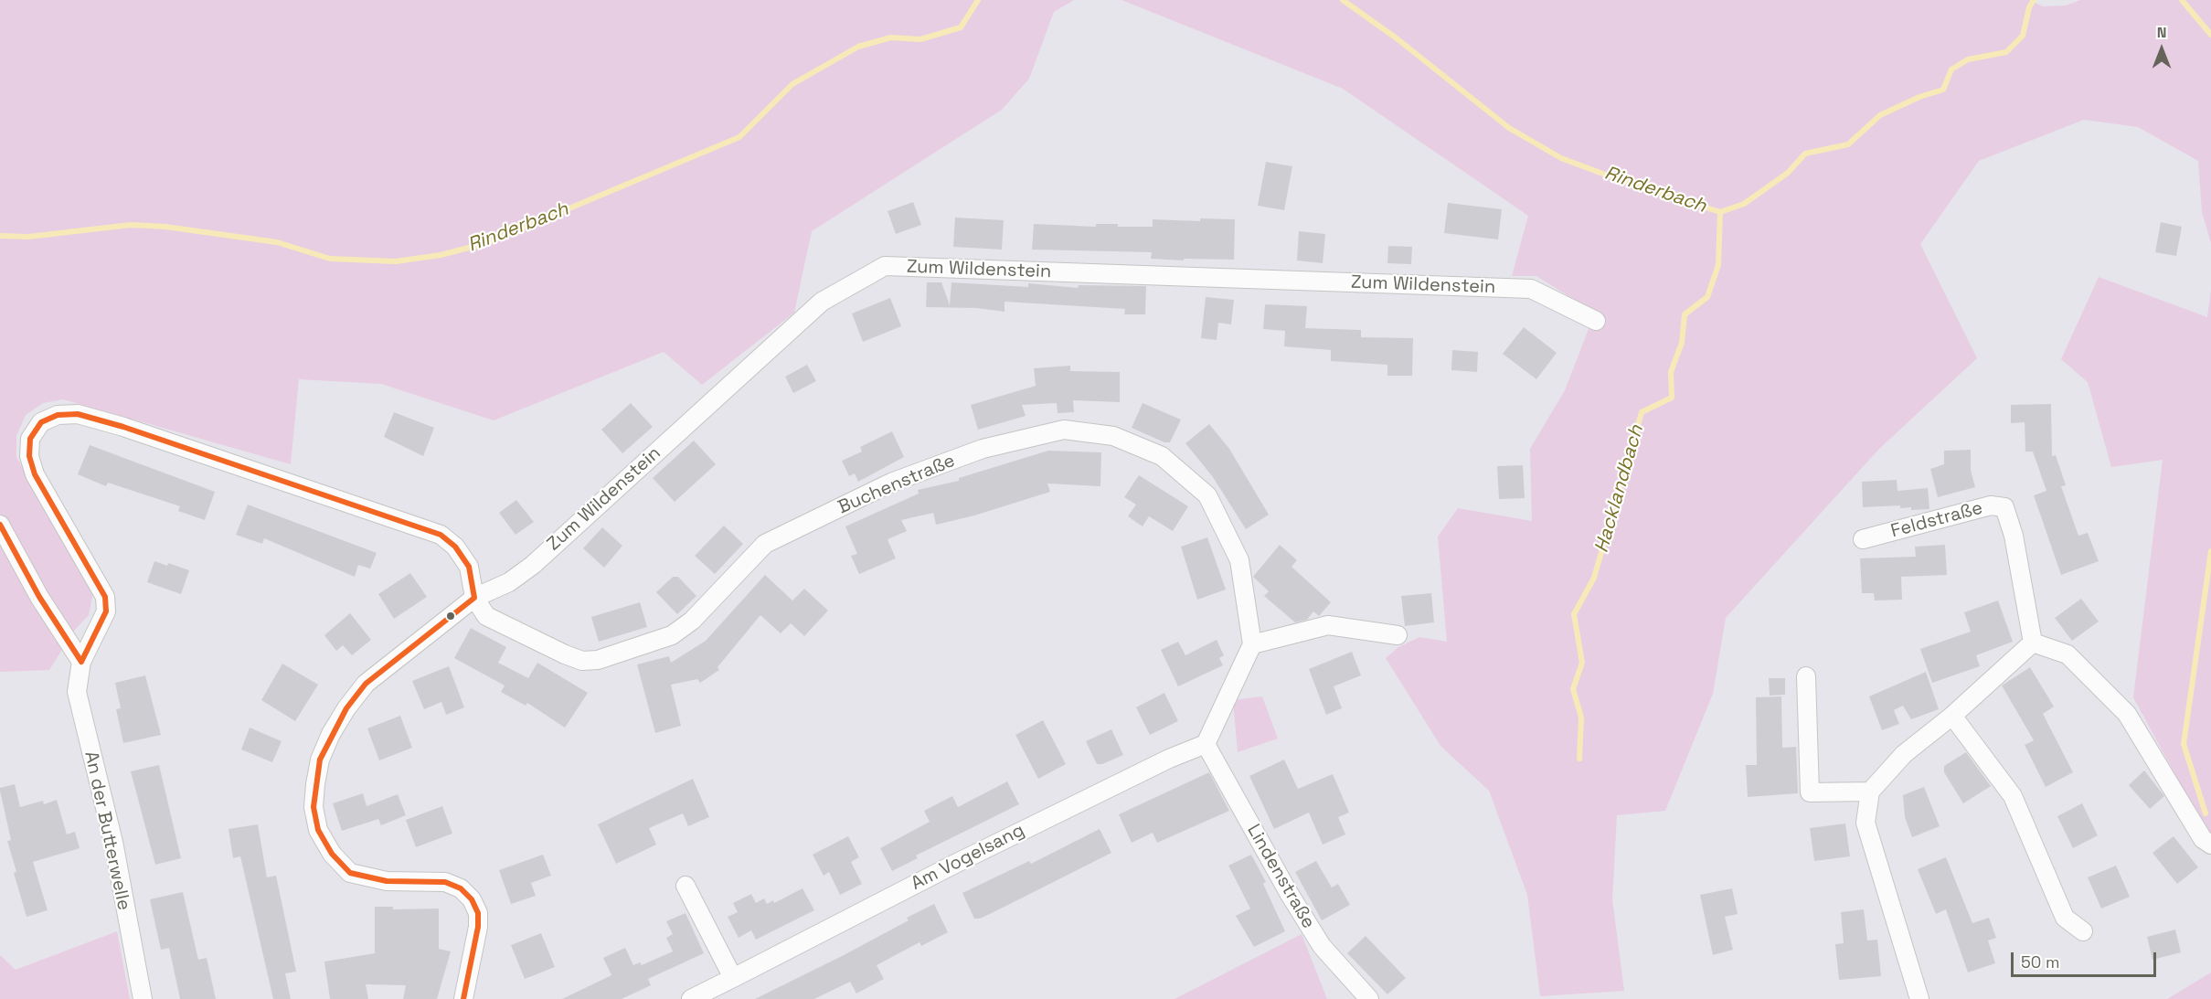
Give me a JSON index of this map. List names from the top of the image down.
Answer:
{
  "streets": {
    "street": [
      "Zum Wildenstein",
      "Buchenstraße",
      "Feldstraße",
      "An der Butterwelle",
      "Am Vogelsang",
      "Lindenstraße"
    ]
  },
  "crossings": [
    ["Zum Wildenstein", "Buchenstraße"],
    ["Zum Wildenstein", "An der Butterwelle"],
    ["Buchenstraße", "An der Butterwelle"],
    ["Am Vogelsang", "Lindenstraße"]
  ],
  "water": ["Rinderbach", "Hacklandbach"],
  "scale_bar": "50 m",
  "north": "top"
}
